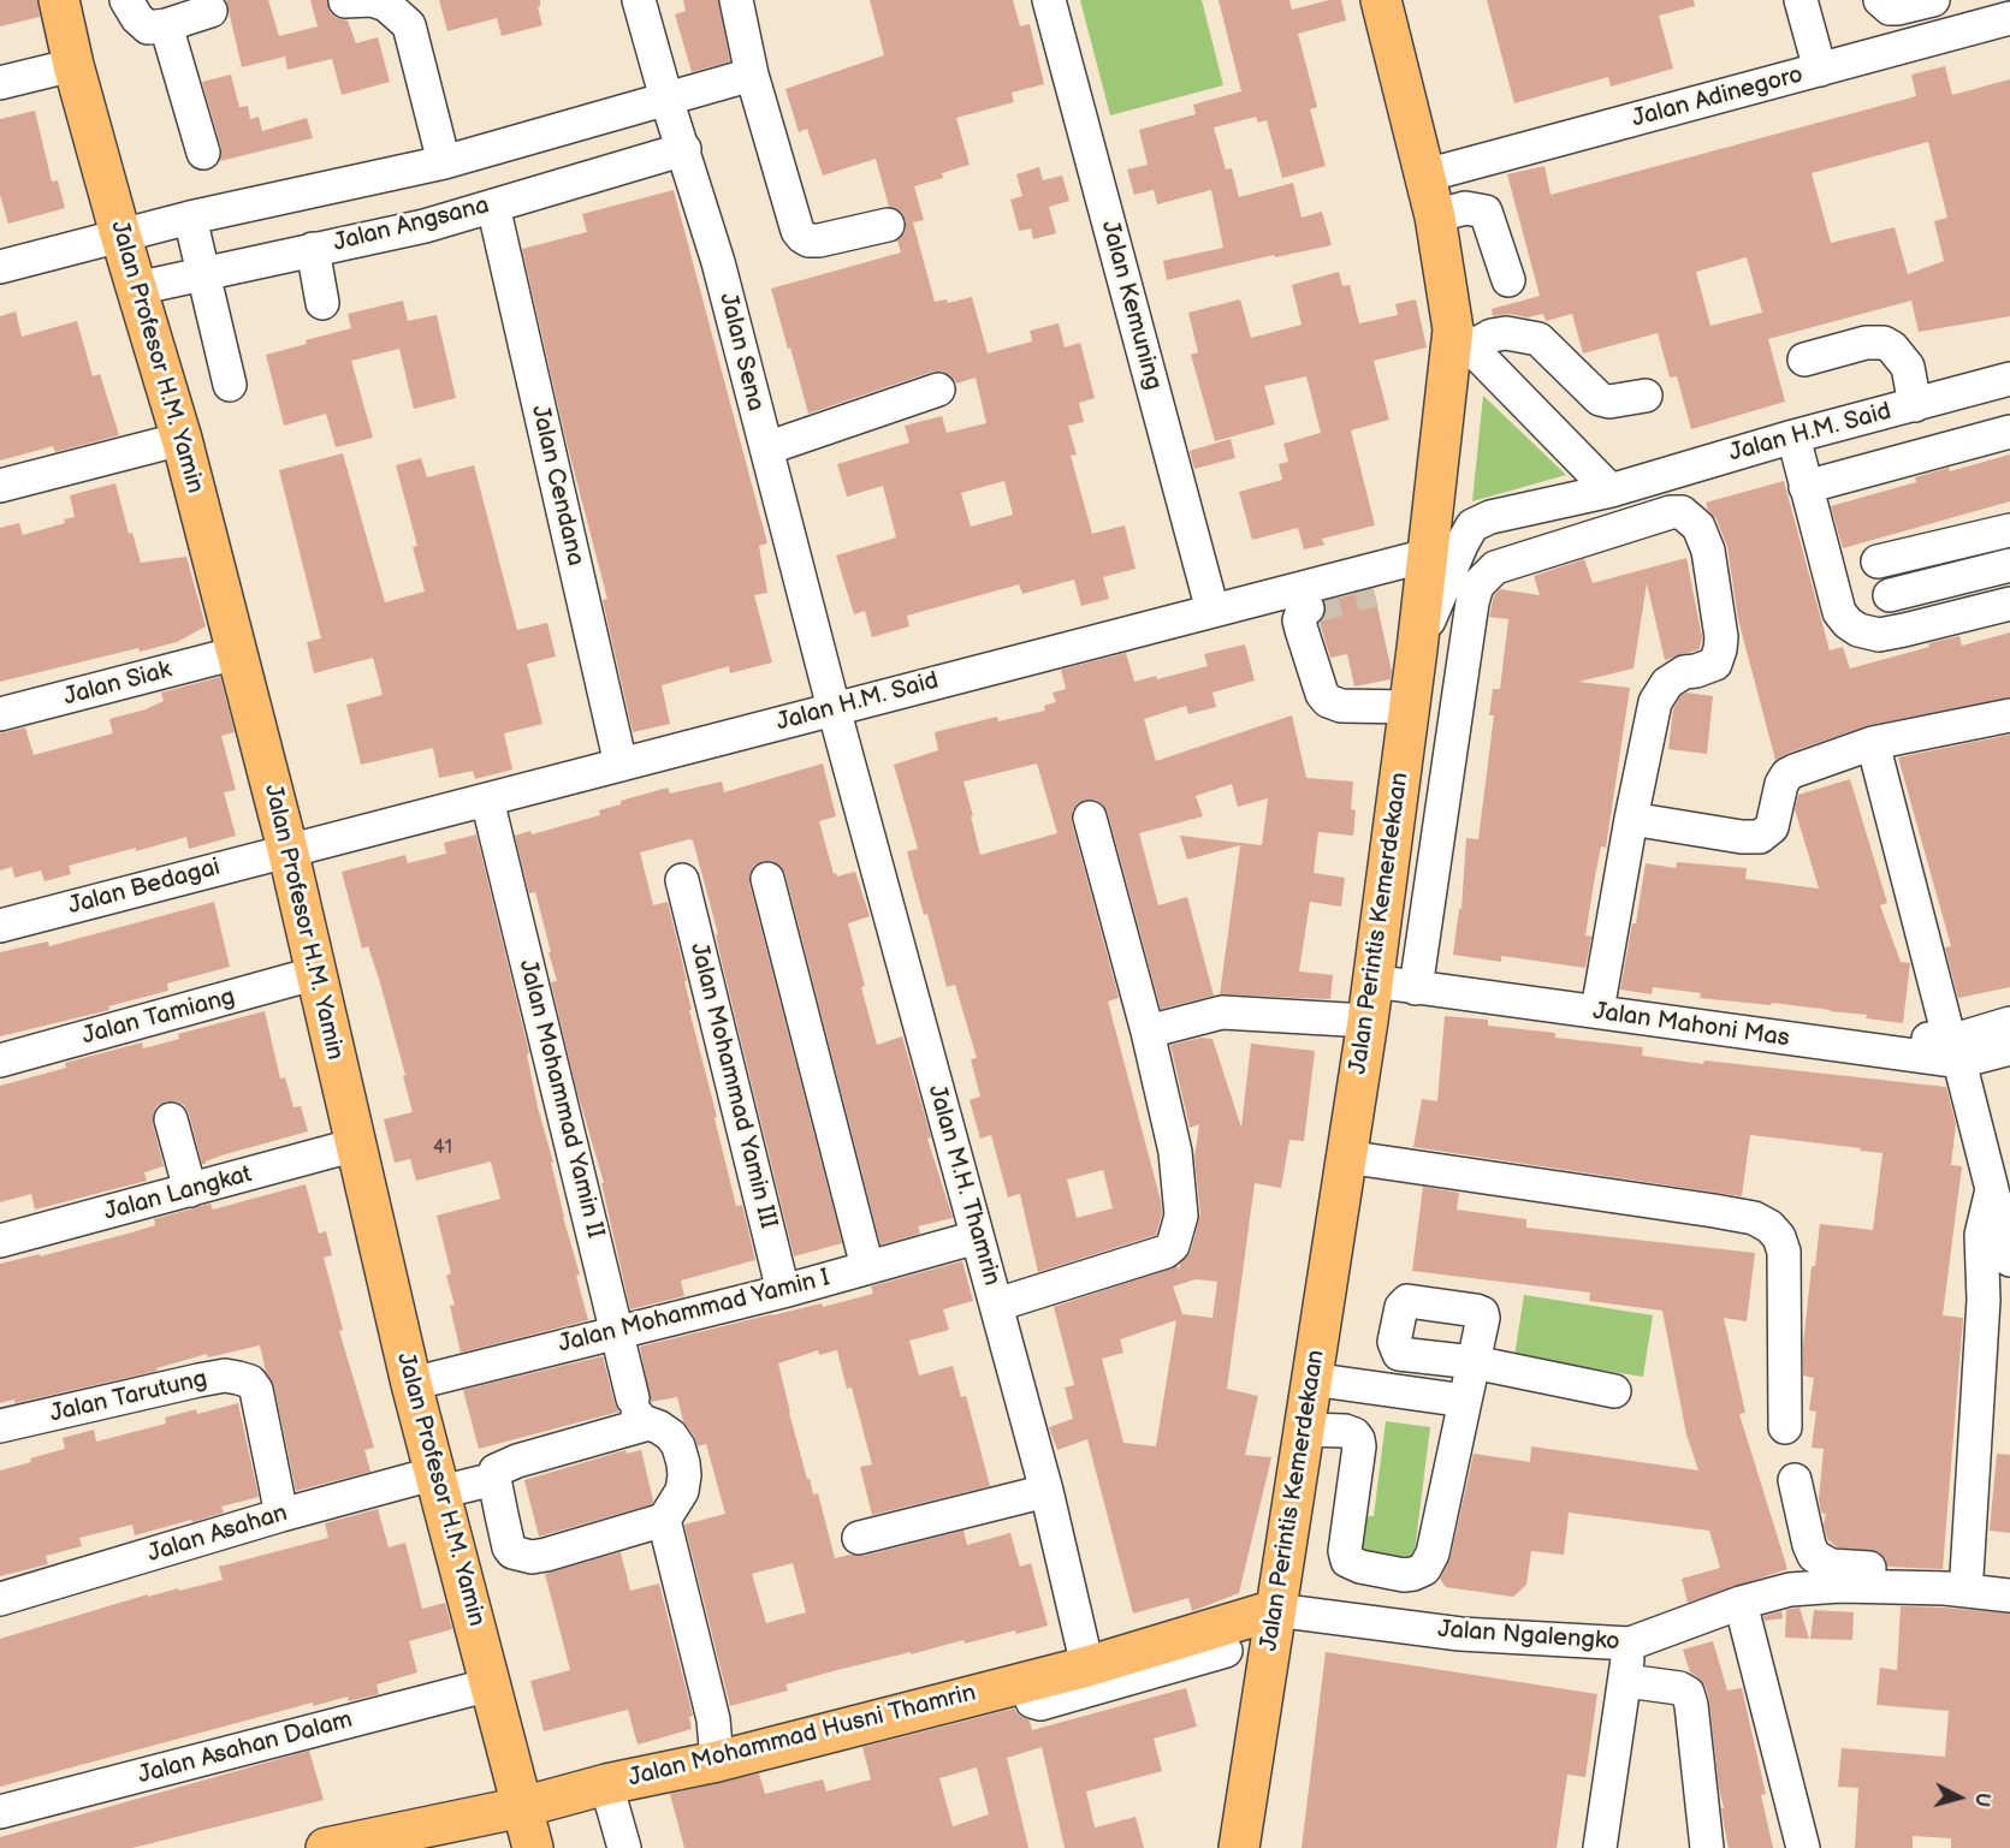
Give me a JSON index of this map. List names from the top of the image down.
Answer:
{
  "streets": {
    "main road": ["Jalan Profesor H.M. Yamin", "Jalan Perintis Kemerdekaan", "Jalan Mohammad Husni Thamrin"],
    "street": [
      "Jalan Adinegoro",
      "Jalan Angsana",
      "Jalan Kemuning",
      "Jalan Sena",
      "Jalan H.M. Said",
      "Jalan Cendana",
      "Jalan Siak",
      "Jalan Bedagai",
      "Jalan Tamiang",
      "Jalan Mahoni Mas",
      "Jalan Mohammad Yamin III",
      "Jalan Mohammad Yamin II",
      "Jalan M.H. Thamrin",
      "Jalan Langkat",
      "Jalan Mohammad Yamin I",
      "Jalan Tarutung",
      "Jalan Asahan",
      "Jalan Ngalengko",
      "Jalan Asahan Dalam"
    ]
  },
  "crossings": [
    ["Jalan Adinegoro", "Jalan Perintis Kemerdekaan"],
    ["Jalan Angsana", "Jalan Sena"],
    ["Jalan Angsana", "Jalan Profesor H.M. Yamin"],
    ["Jalan Angsana", "Jalan Cendana"],
    ["Jalan Kemuning", "Jalan H.M. Said"],
    ["Jalan Sena", "Jalan H.M. Said"],
    ["Jalan Sena", "Jalan M.H. Thamrin"],
    ["Jalan Profesor H.M. Yamin", "Jalan H.M. Said"],
    ["Jalan Profesor H.M. Yamin", "Jalan Siak"],
    ["Jalan Profesor H.M. Yamin", "Jalan Bedagai"],
    ["Jalan Profesor H.M. Yamin", "Jalan Tamiang"],
    ["Jalan Profesor H.M. Yamin", "Jalan Langkat"],
    ["Jalan Profesor H.M. Yamin", "Jalan Mohammad Yamin I"],
    ["Jalan Profesor H.M. Yamin", "Jalan Asahan"],
    ["Jalan Profesor H.M. Yamin", "Jalan Mohammad Husni Thamrin"],
    ["Jalan Profesor H.M. Yamin", "Jalan Asahan Dalam"],
    ["Jalan H.M. Said", "Jalan Cendana"],
    ["Jalan H.M. Said", "Jalan Bedagai"],
    ["Jalan H.M. Said", "Jalan Perintis Kemerdekaan"],
    ["Jalan H.M. Said", "Jalan Mohammad Yamin II"],
    ["Jalan H.M. Said", "Jalan M.H. Thamrin"],
    ["Jalan Perintis Kemerdekaan", "Jalan Mahoni Mas"],
    ["Jalan Perintis Kemerdekaan", "Jalan Ngalengko"],
    ["Jalan Perintis Kemerdekaan", "Jalan Mohammad Husni Thamrin"],
    ["Jalan Mohammad Yamin III", "Jalan Mohammad Yamin I"],
    ["Jalan Mohammad Yamin II", "Jalan Mohammad Yamin I"],
    ["Jalan M.H. Thamrin", "Jalan Mohammad Yamin I"],
    ["Jalan M.H. Thamrin", "Jalan Mohammad Husni Thamrin"],
    ["Jalan Tarutung", "Jalan Asahan"],
    ["Jalan Ngalengko", "Jalan Mohammad Husni Thamrin"]
  ],
  "house_numbers": ["41"],
  "north": "right"
}
